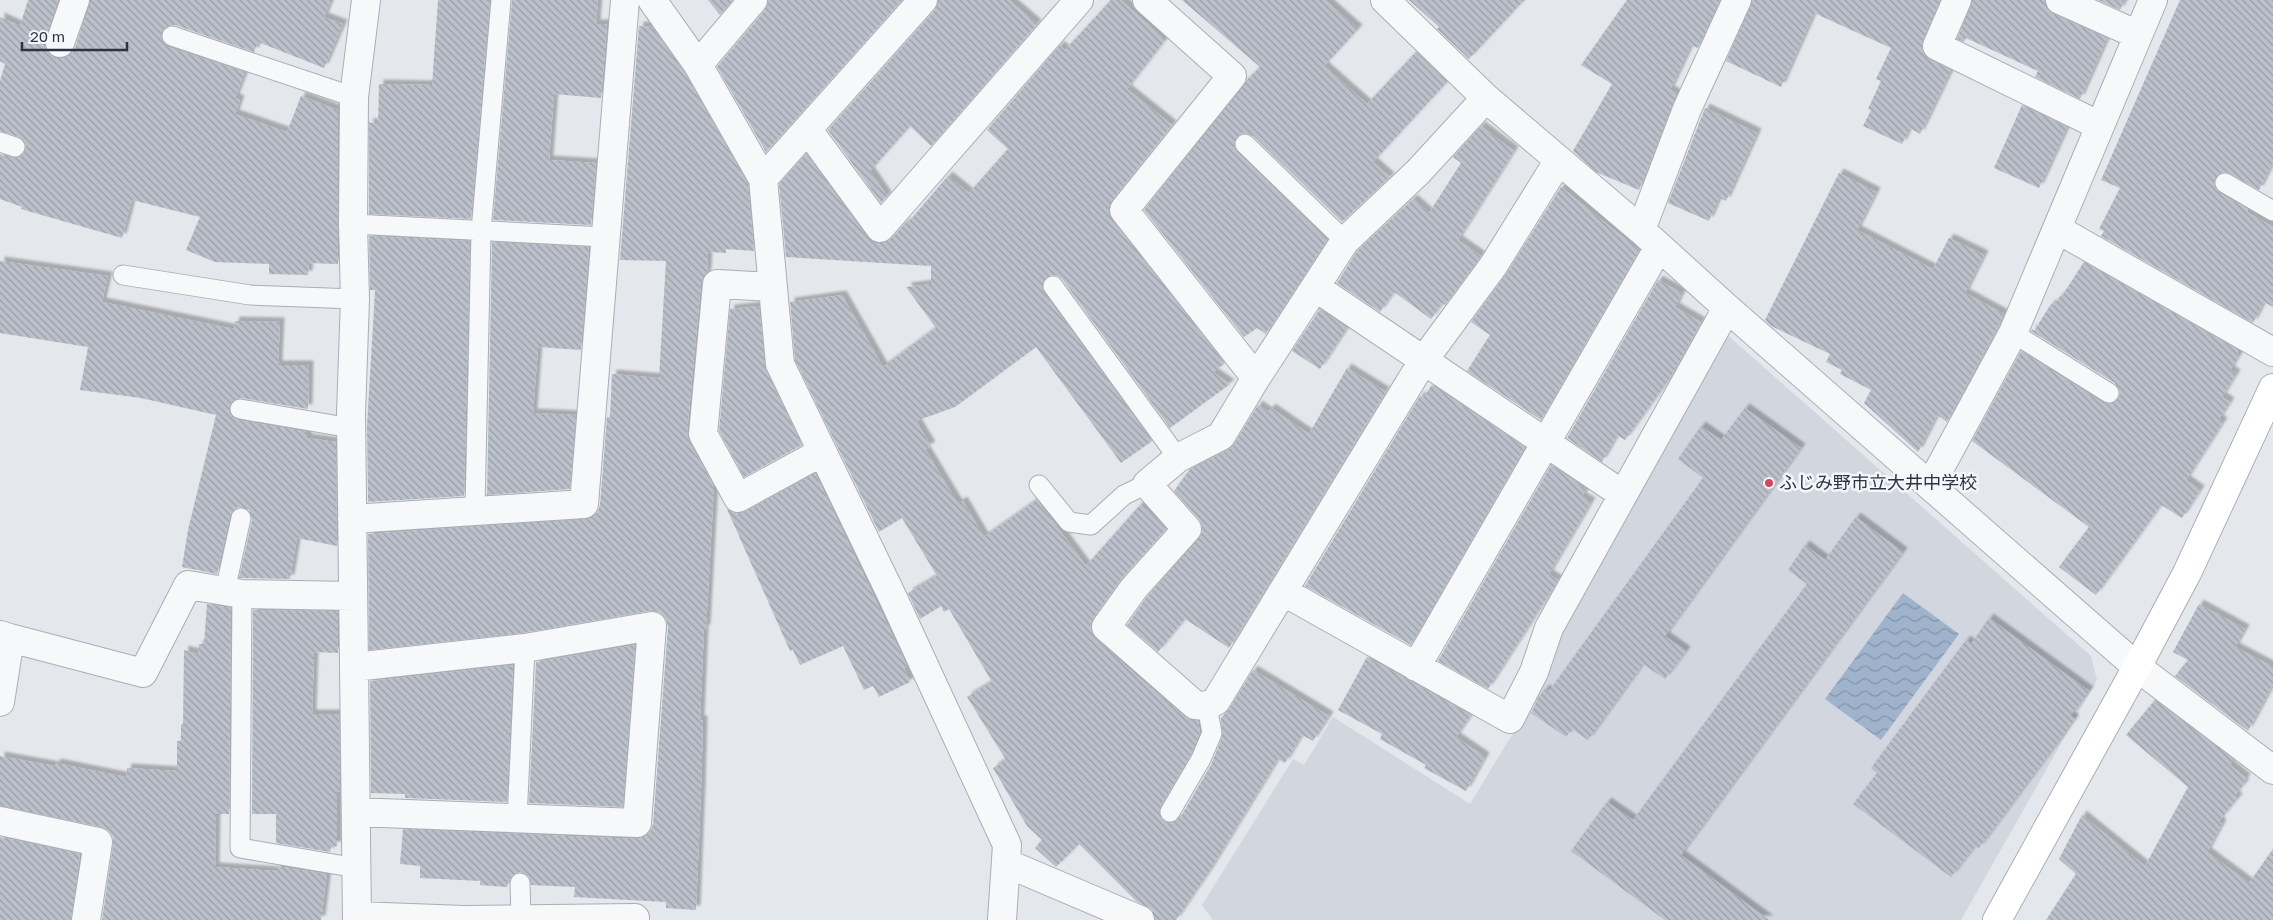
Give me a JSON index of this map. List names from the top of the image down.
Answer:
{
  "places": ["ふじみ野市立大井中学校"],
  "scale_bar": "20 m"
}
